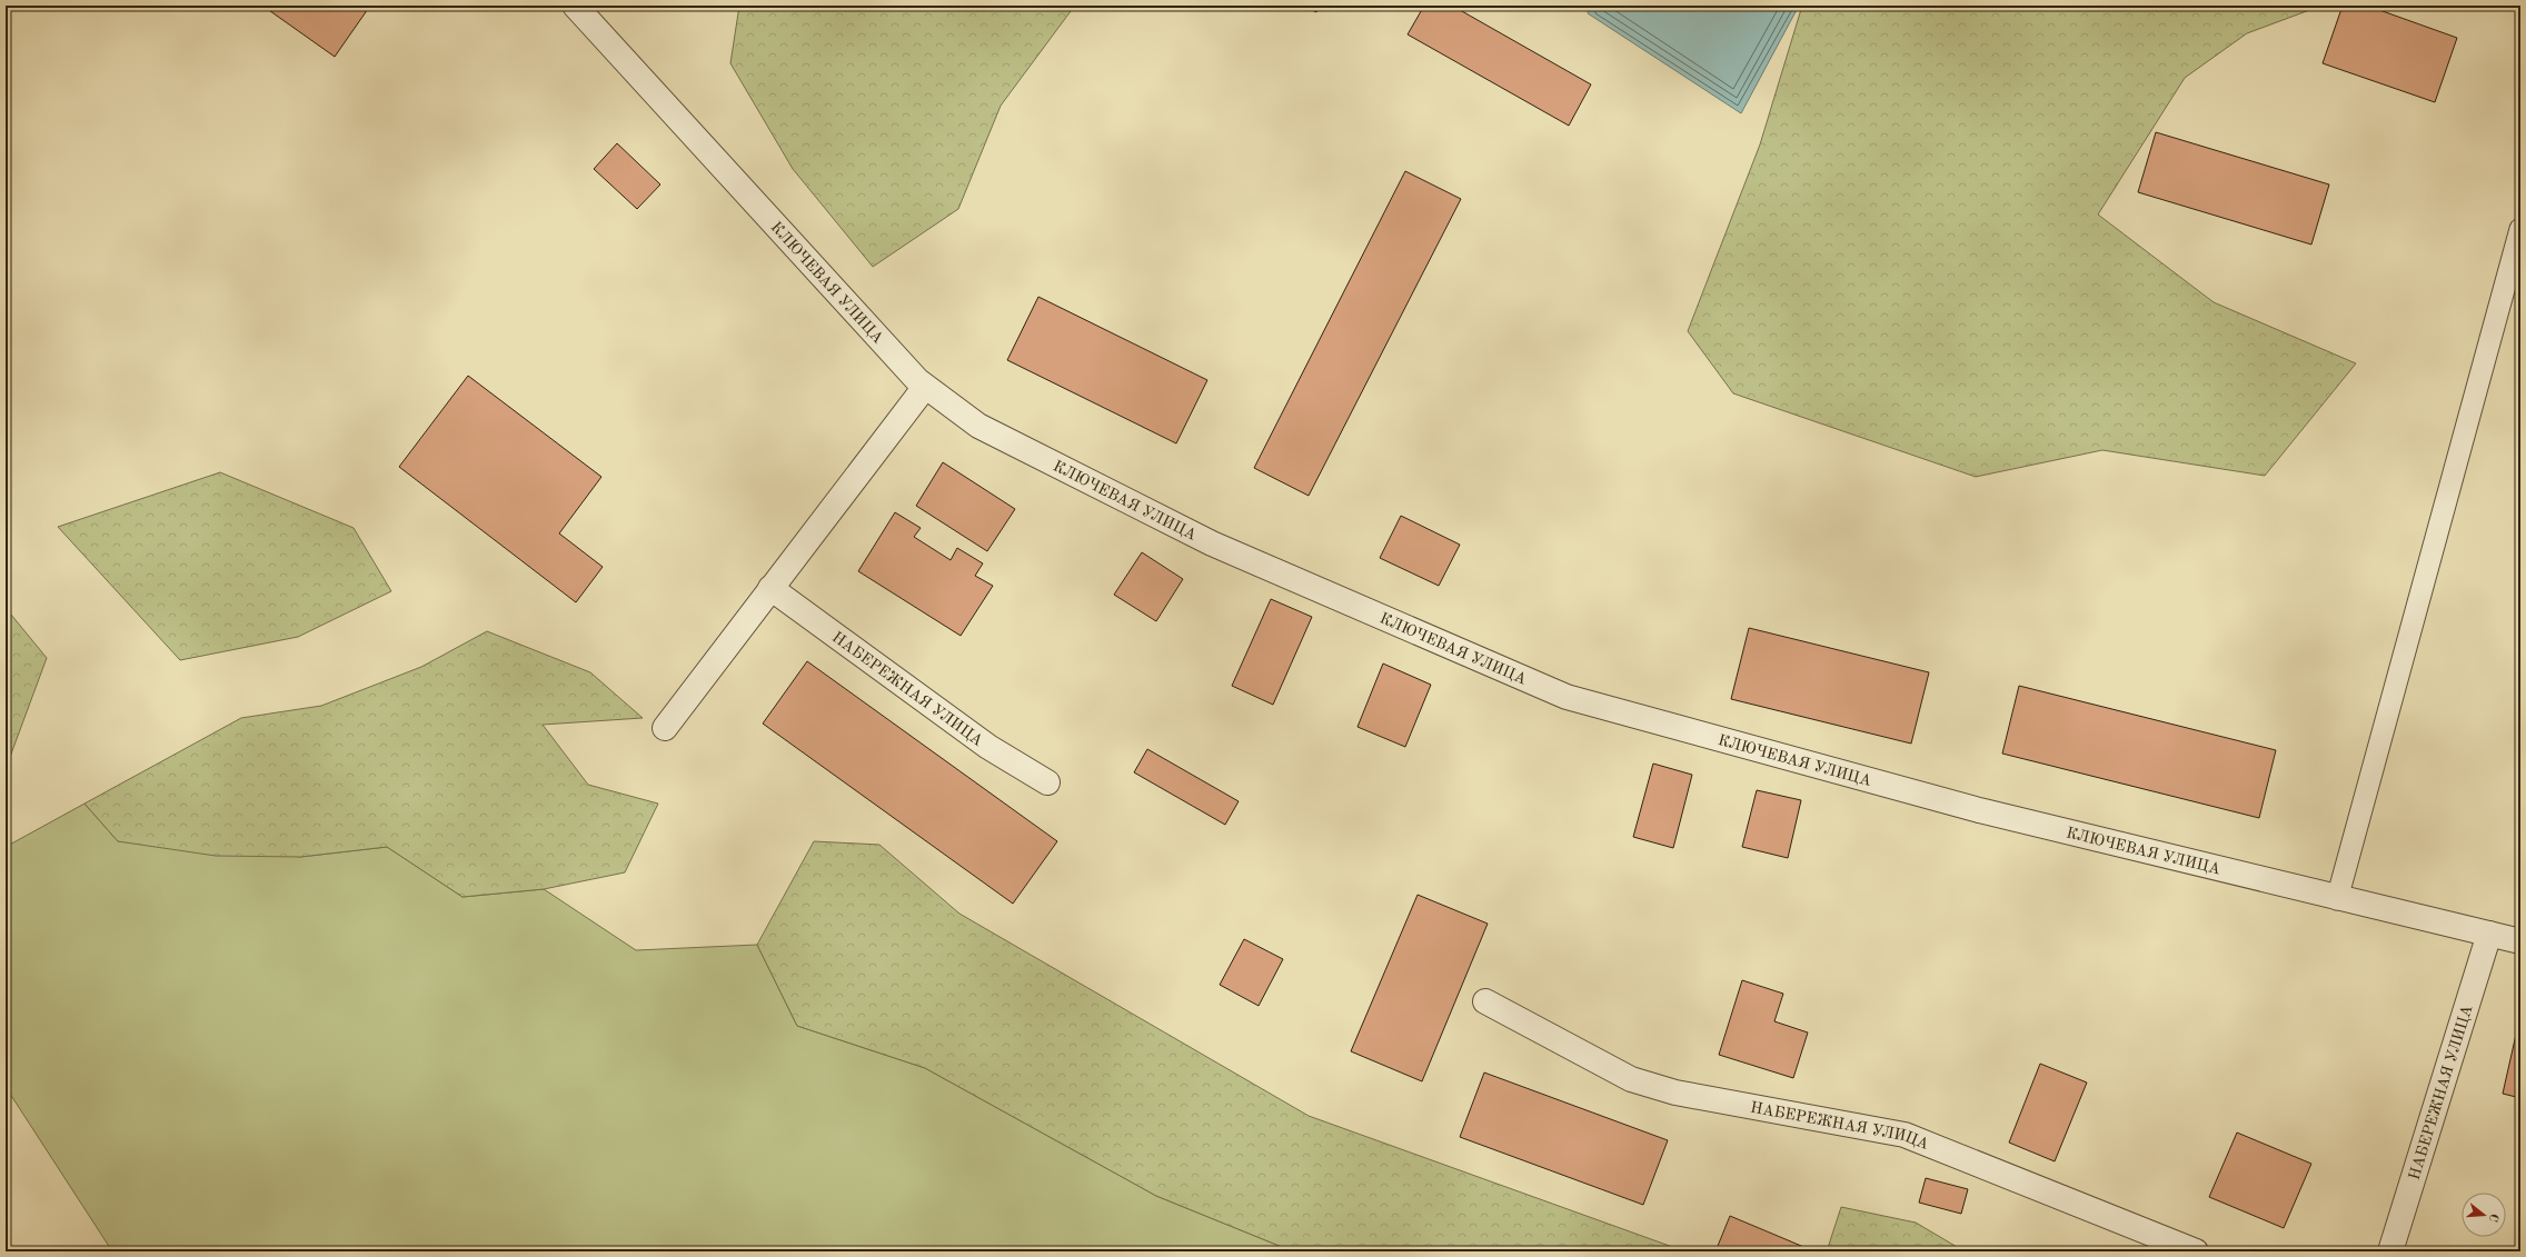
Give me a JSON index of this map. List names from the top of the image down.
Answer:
{
  "streets": {
    "street": ["КЛЮЧЕВАЯ УЛИЦА", "НАБЕРЕЖНАЯ УЛИЦА"]
  },
  "crossings": [
    ["КЛЮЧЕВАЯ УЛИЦА", "НАБЕРЕЖНАЯ УЛИЦА"]
  ],
  "north": "right"
}
